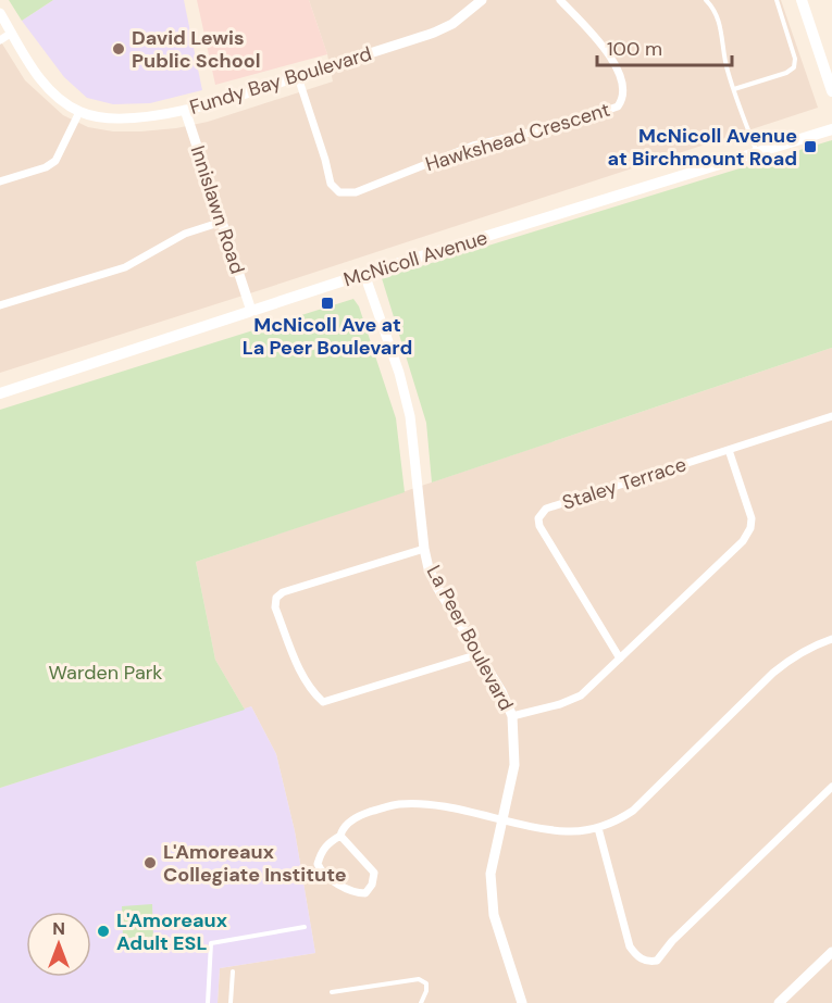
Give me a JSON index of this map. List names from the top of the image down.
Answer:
{
  "streets": {
    "main road": ["McNicoll Avenue"],
    "street": [
      "Fundy Bay Boulevard",
      "Hawkshead Crescent",
      "Innislawn Road",
      "Staley Terrace",
      "La Peer Boulevard"
    ]
  },
  "crossings": [
    ["Fundy Bay Boulevard", "Hawkshead Crescent"],
    ["Fundy Bay Boulevard", "Innislawn Road"],
    ["Innislawn Road", "McNicoll Avenue"],
    ["McNicoll Avenue", "La Peer Boulevard"]
  ],
  "parks": ["Warden Park"],
  "places": {
    "other": ["David Lewis Public School", "L'Amoreaux Collegiate Institute", "L'Amoreaux Adult ESL"],
    "transit": ["McNicoll Avenue at Birchmount Road", "McNicoll Ave at La Peer Boulevard"]
  },
  "scale_bar": "100 m",
  "north": "top"
}
